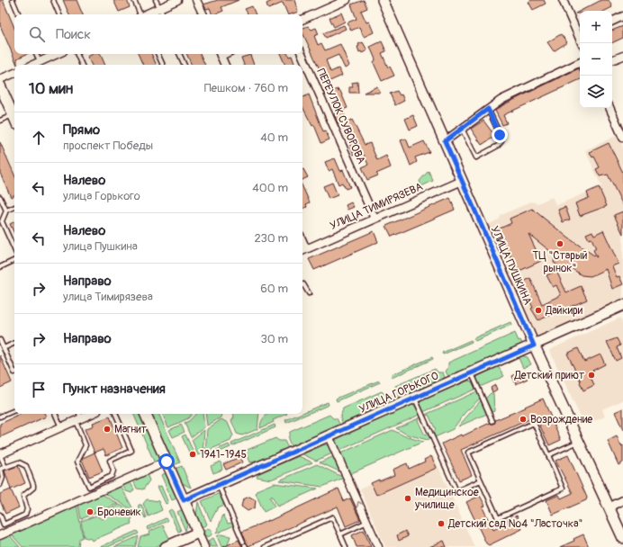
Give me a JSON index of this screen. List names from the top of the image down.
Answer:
{
  "streets": {
    "main road": ["УЛИЦА ПУШКИНА", "УЛИЦА ГОРЬКОГО"],
    "street": ["ПЕРЕУЛОК СУВОРОВА", "УЛИЦА ТИМИРЯЗЕВА"]
  },
  "crossings": [
    ["ПЕРЕУЛОК СУВОРОВА", "УЛИЦА ТИМИРЯЗЕВА"],
    ["УЛИЦА ТИМИРЯЗЕВА", "УЛИЦА ПУШКИНА"],
    ["УЛИЦА ПУШКИНА", "УЛИЦА ГОРЬКОГО"]
  ],
  "places": [
    "ТЦ \"Старый рынок\"",
    "Дайкири",
    "Детский приют",
    "Возрождение",
    "Магнит",
    "1941-1945",
    "Медицинское училище",
    "Броневик",
    "Детский сад №4 \"Ласточка\""
  ],
  "page": {
    "map_buttons": ["+", "−"],
    "search": "Поиск",
    "heading": ["10 мин", "Пешком · 760 m"],
    "list": [
      ["Прямо", "проспект Победы", "40 m"],
      ["Налево", "улица Горького", "400 m"],
      ["Налево", "улица Пушкина", "230 m"],
      ["Направо", "улица Тимирязева", "60 m"],
      ["Направо", "30 m"],
      "Пункт назначения"
    ]
  }
}
